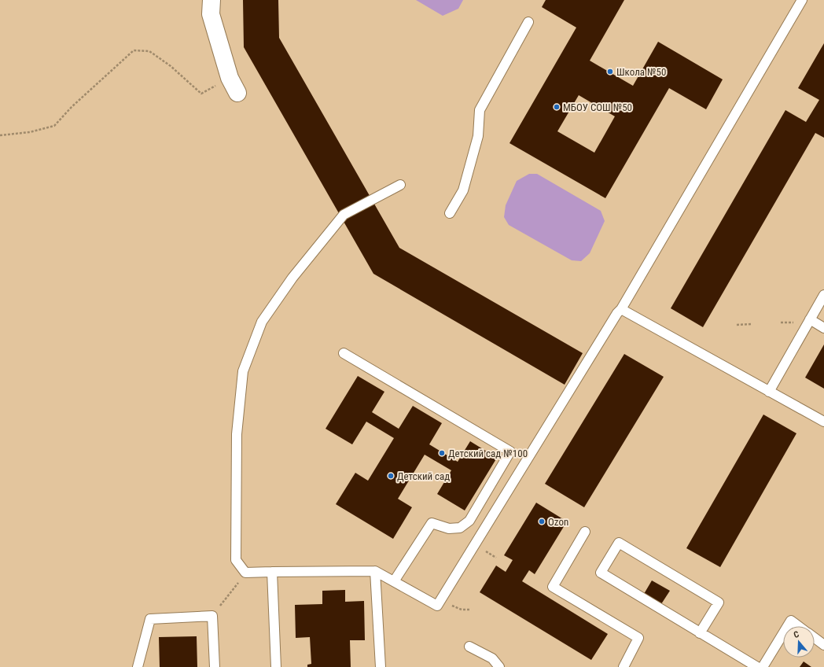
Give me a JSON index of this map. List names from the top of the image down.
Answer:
{
  "places": [
    "Школа №50",
    "МБОУ СОШ №50",
    "Детский сад №100",
    "Детский сад",
    "Ozon"
  ],
  "north": "top"
}
